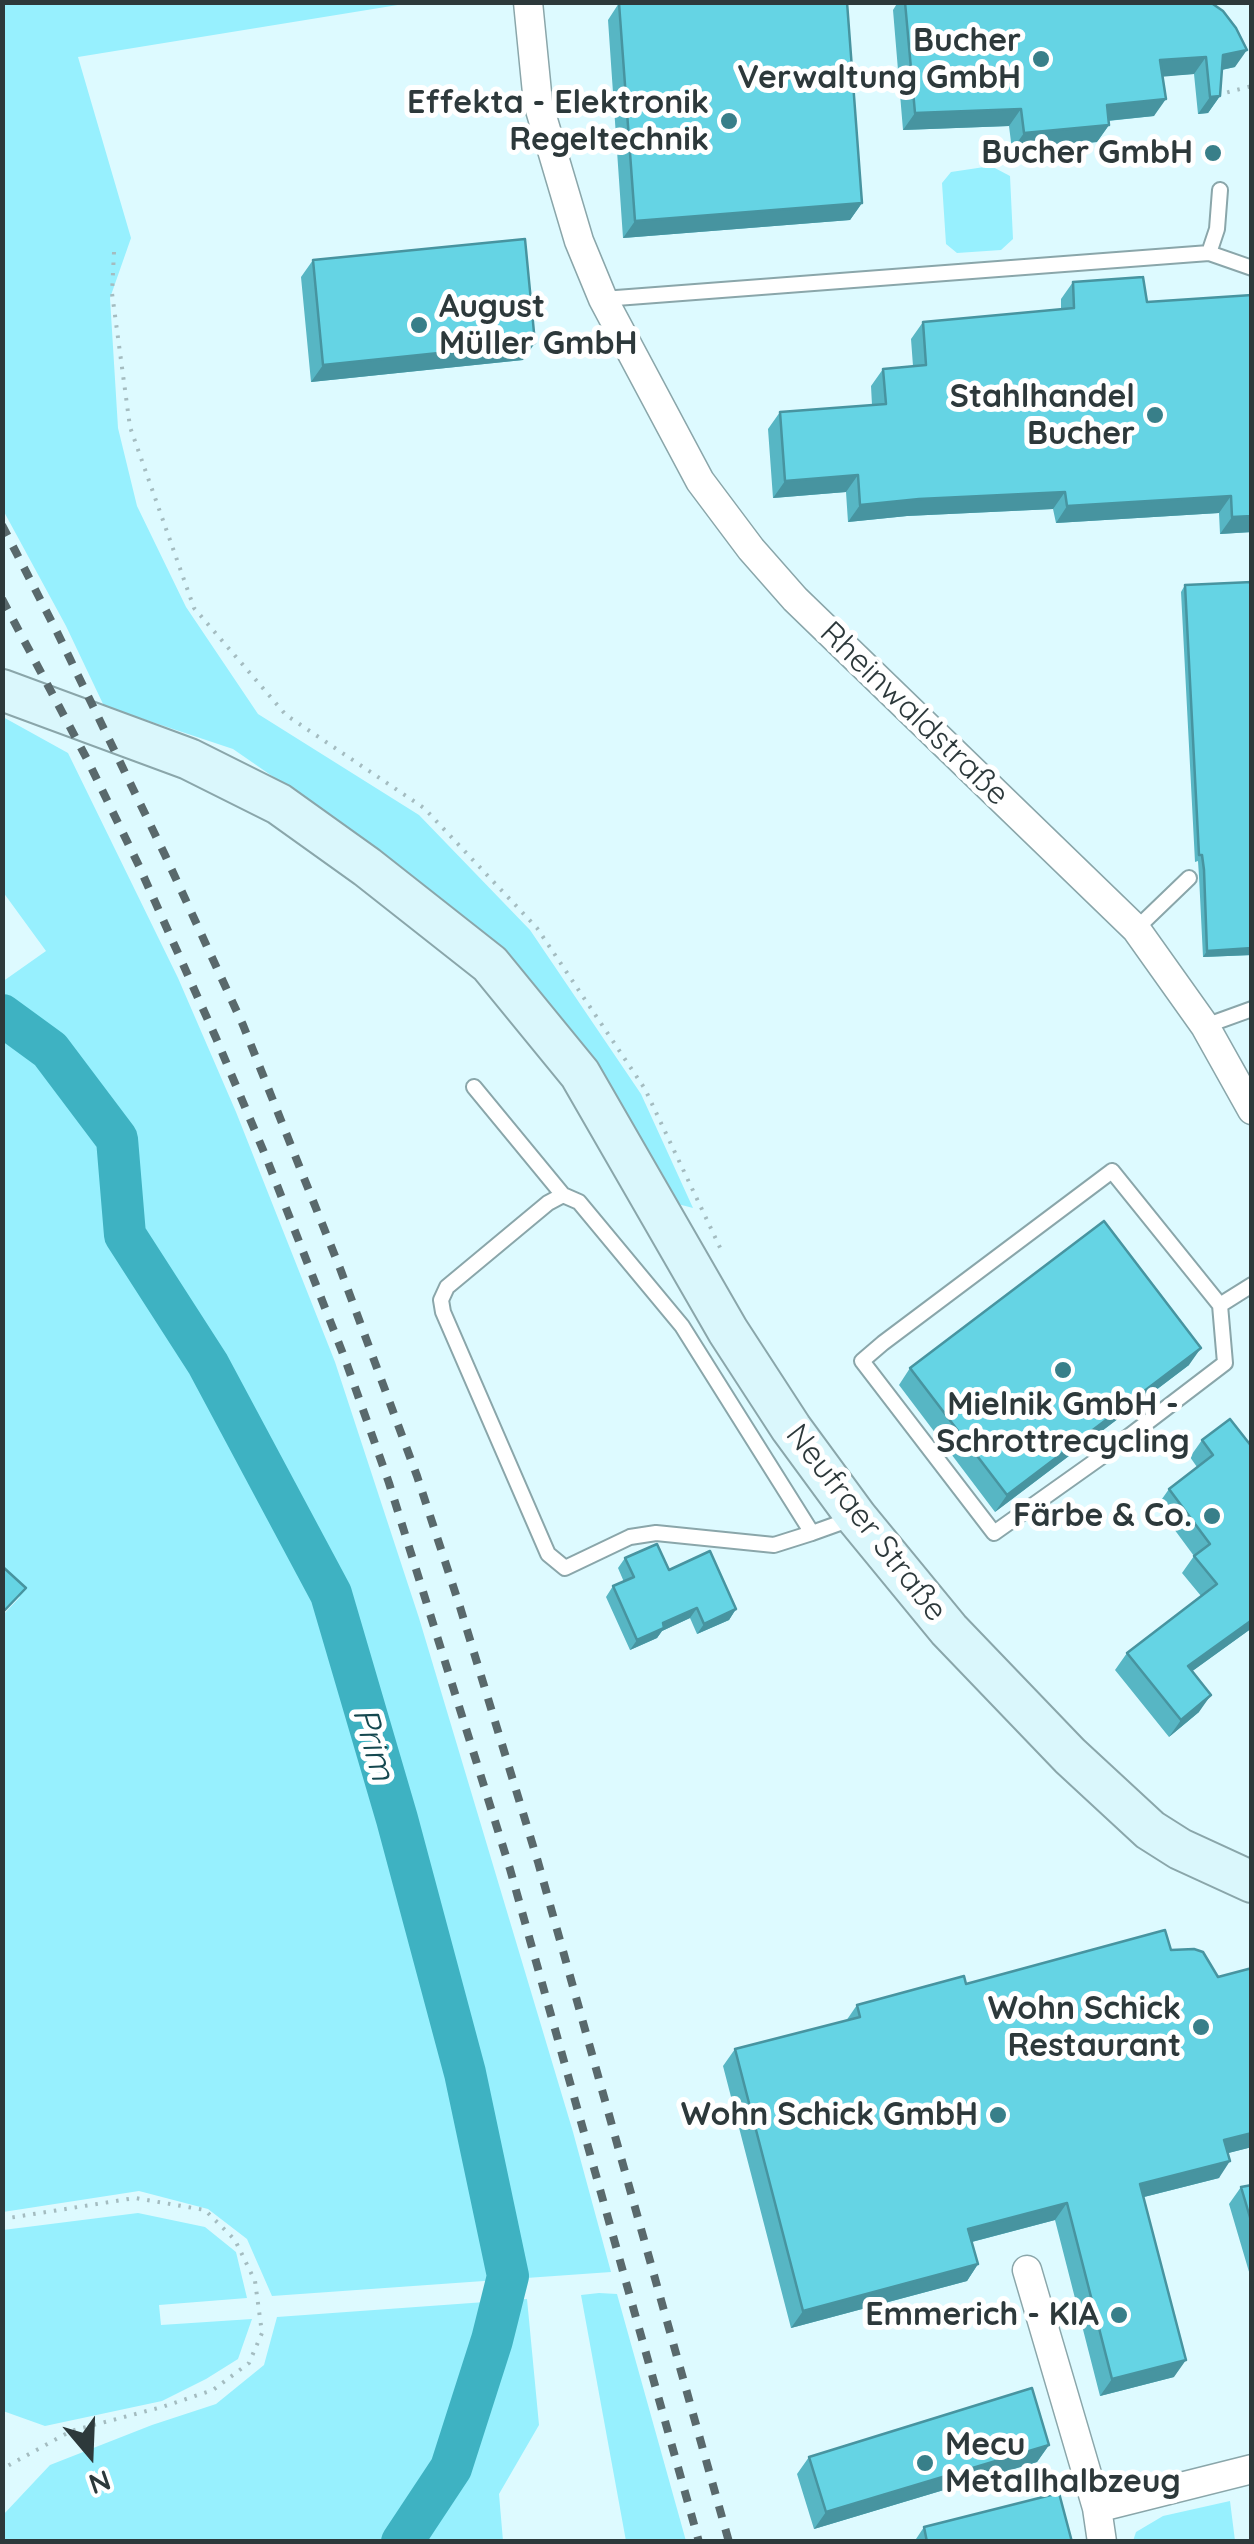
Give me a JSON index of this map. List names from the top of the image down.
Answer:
{
  "streets": {
    "street": ["Rheinwaldstraße", "Neufraer Straße"]
  },
  "water": ["Prim"],
  "places": [
    "Bucher Verwaltung GmbH",
    "Effekta - Elektronik Regeltechnik",
    "Bucher GmbH",
    "August Müller GmbH",
    "Stahlhandel Bucher",
    "Mielnik GmbH - Schrottrecycling",
    "Färbe & Co.",
    "Wohn Schick Restaurant",
    "Wohn Schick GmbH",
    "Emmerich - KIA",
    "Mecu Metallhalbzeug"
  ],
  "north": "bottom"
}
